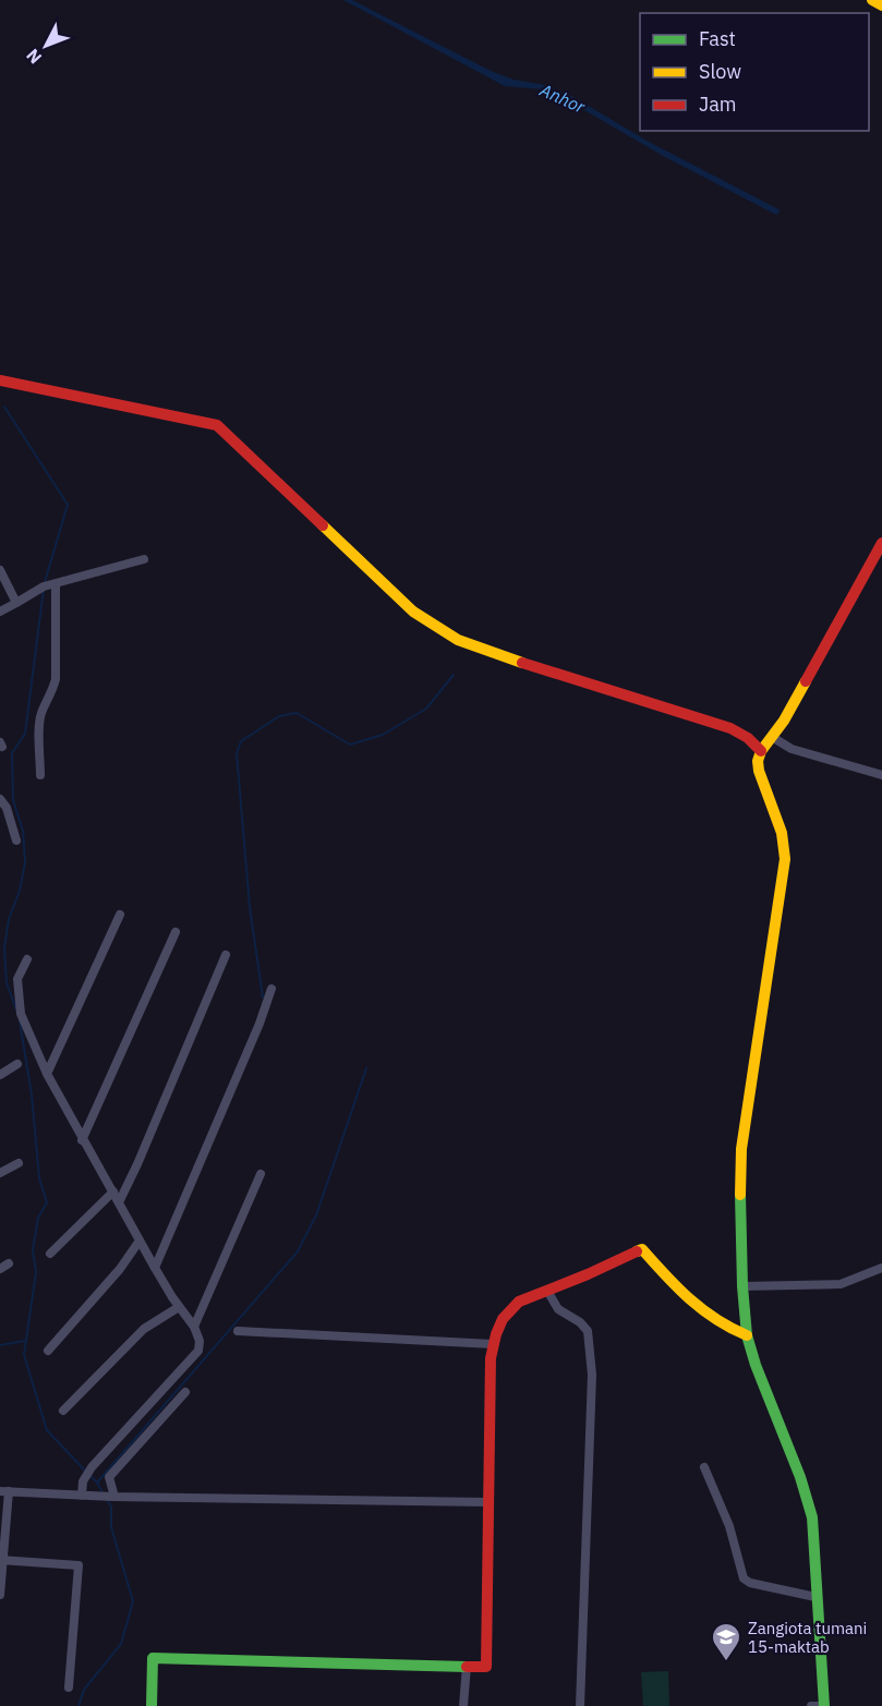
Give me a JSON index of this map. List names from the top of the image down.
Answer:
{
  "water": ["Anhor"],
  "places": {
    "school or university": ["Zangiota tumani 15-maktab"]
  },
  "legend": ["Fast", "Slow", "Jam"],
  "north": "bottom left"
}
